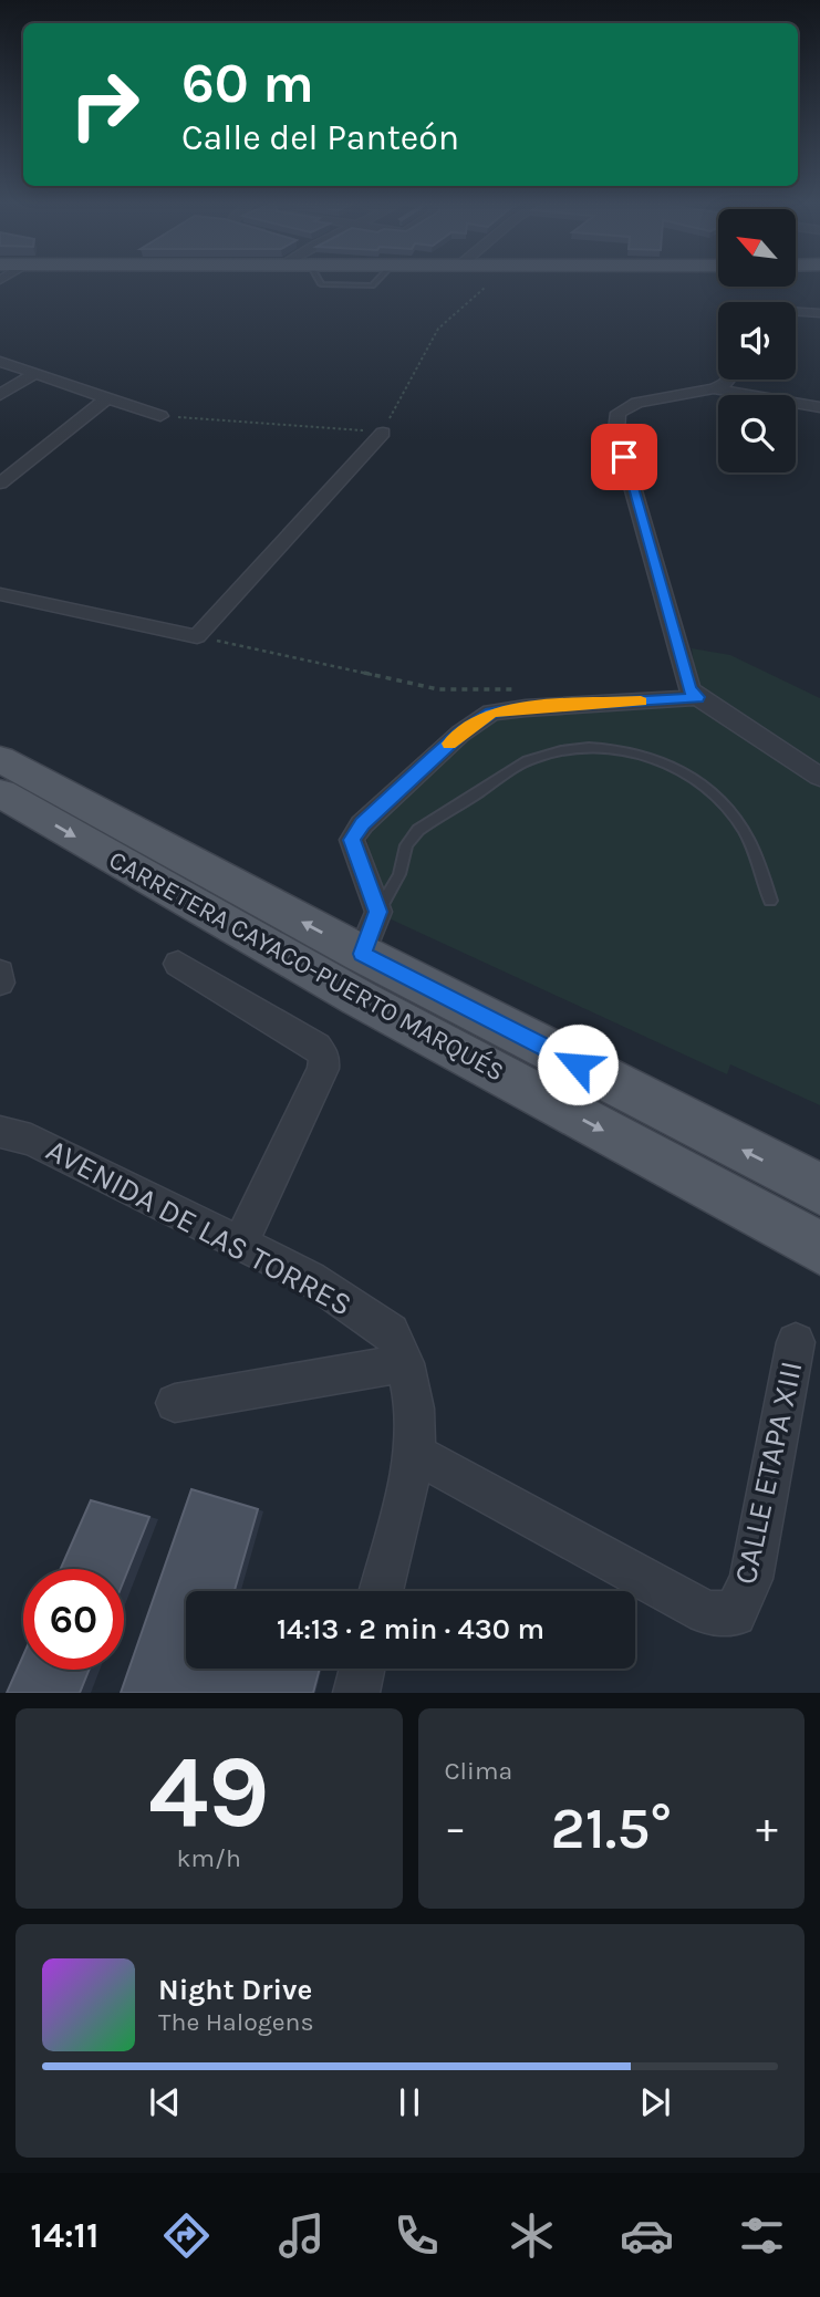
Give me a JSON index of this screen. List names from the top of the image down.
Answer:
{
  "streets": {
    "main road": ["CARRETERA CAYACO-PUERTO MARQUÉS"],
    "street": ["AVENIDA DE LAS TORRES", "CALLE ETAPA XIII"]
  },
  "crossings": [
    ["AVENIDA DE LAS TORRES", "CALLE ETAPA XIII"]
  ],
  "north": "top left",
  "page": {
    "turn": ["60 m", "Calle del Panteón"],
    "limit": "60",
    "trip": "14:13 · 2 min · 430 m",
    "tile": [
      ["49", "km/h"],
      "Clima"
    ],
    "heat": ["−", "21.5°", "+"],
    "song": ["Night Drive", "The Halogens"],
    "tabs": "14:11"
  }
}
